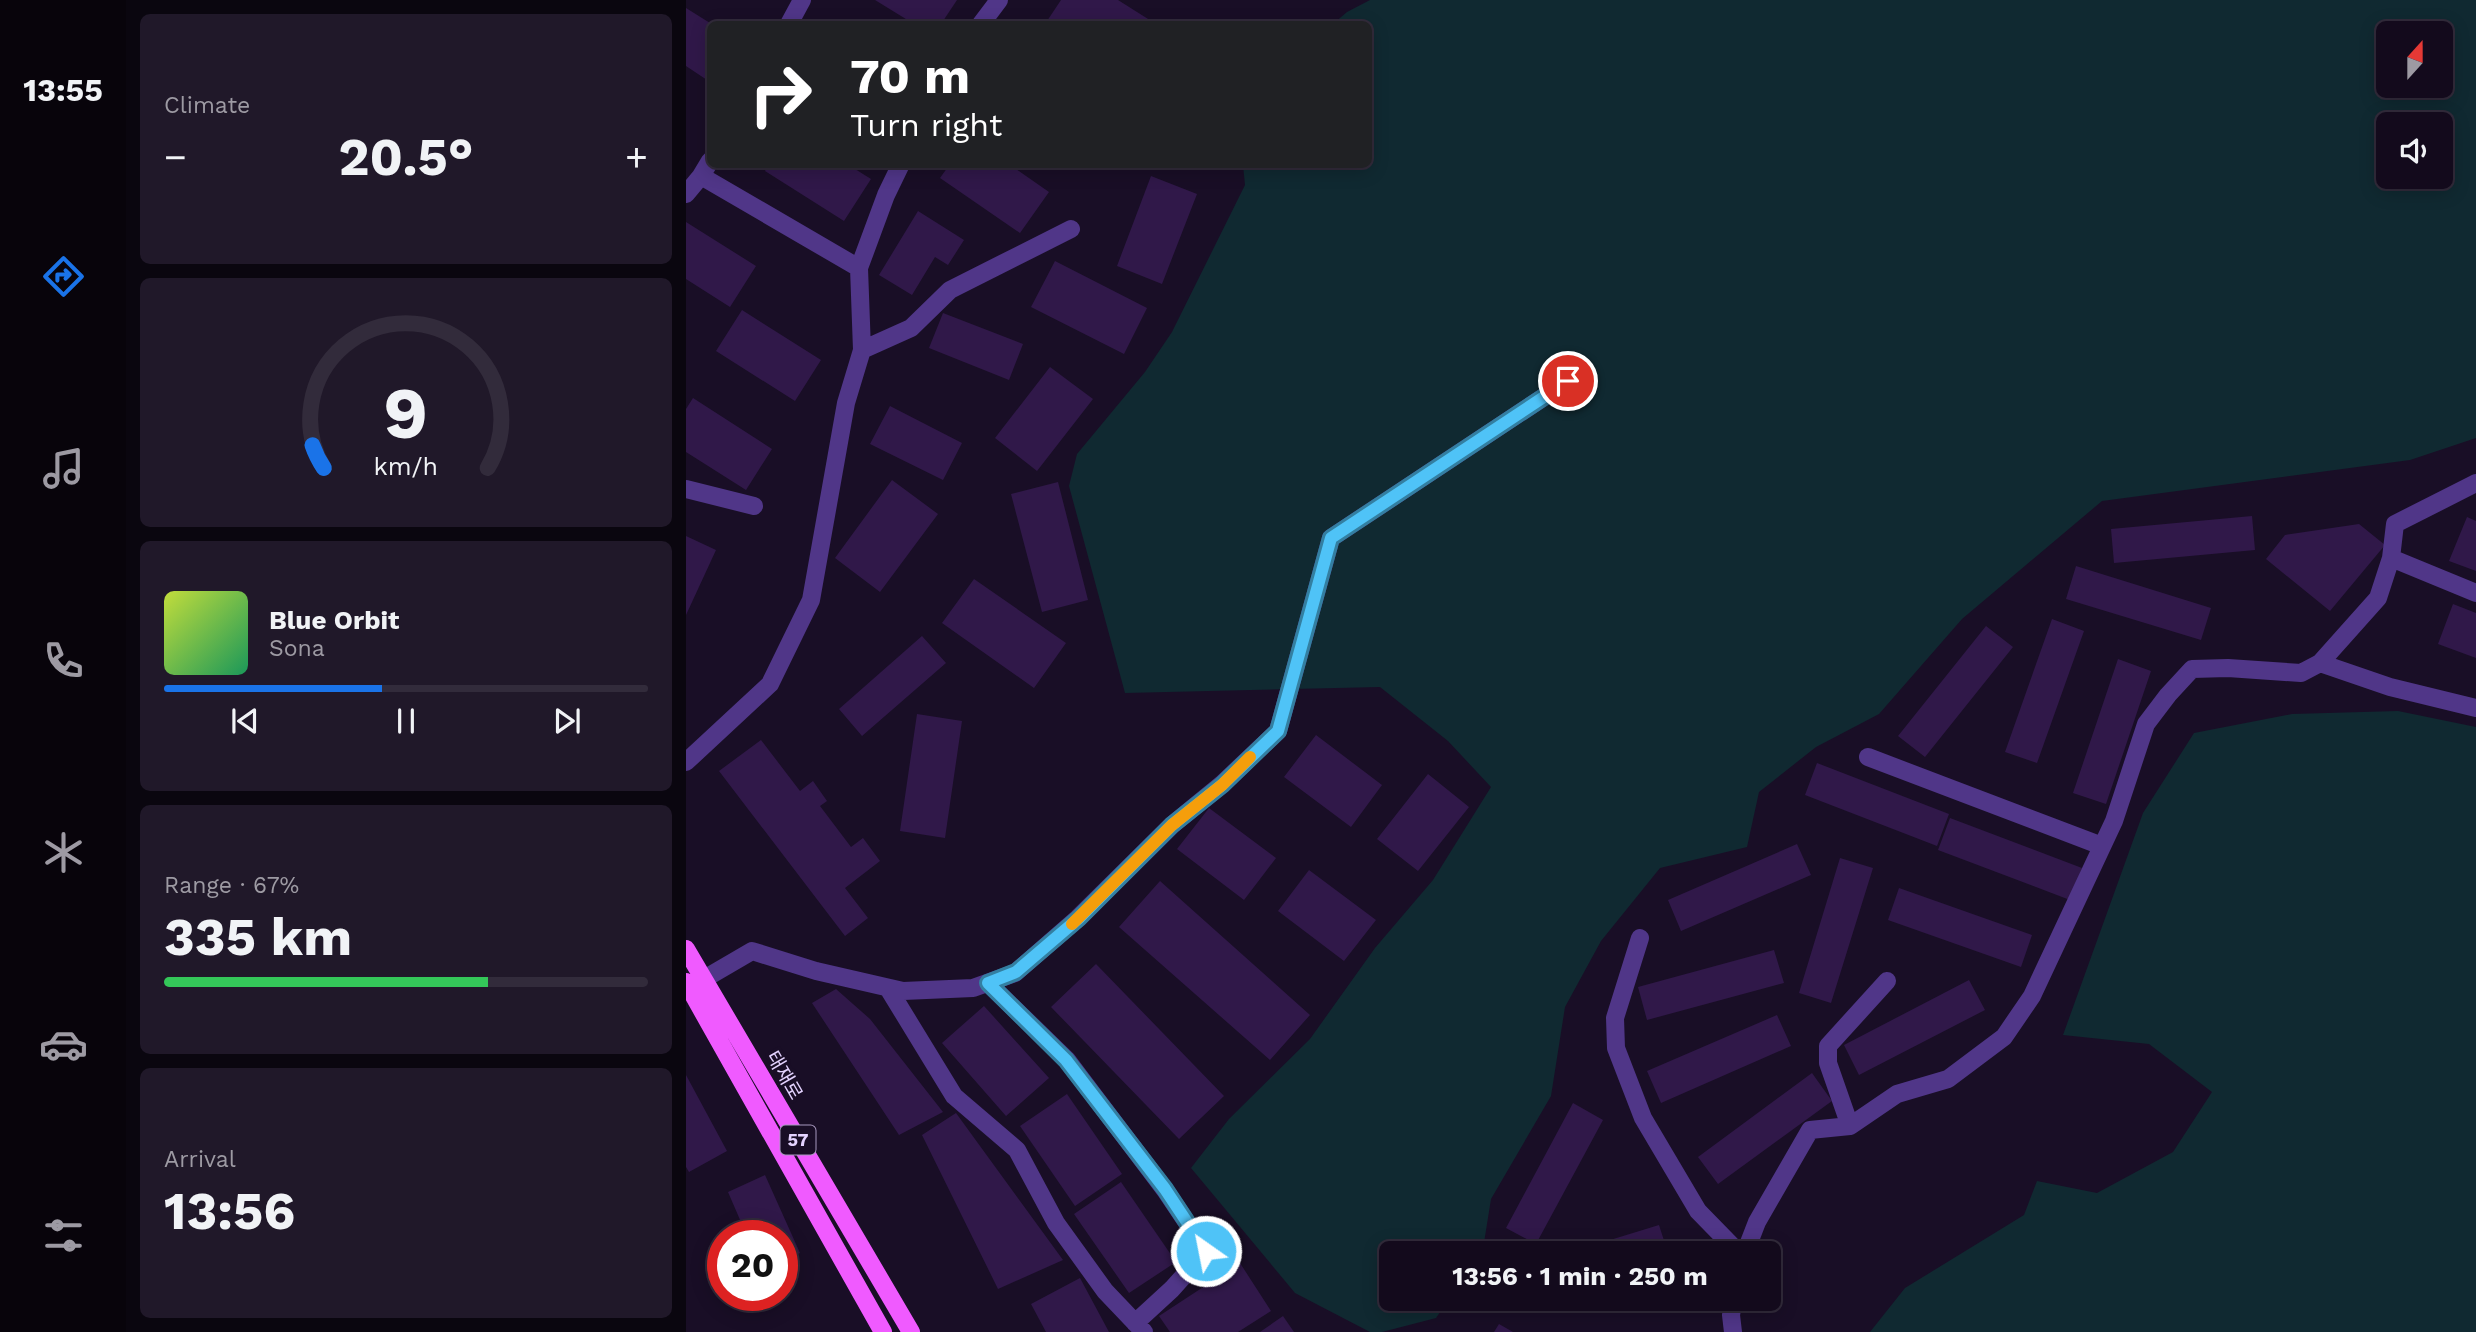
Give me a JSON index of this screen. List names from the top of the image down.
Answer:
{
  "streets": {
    "main road": ["태재로", "57"]
  },
  "north": "top",
  "page": {
    "tabs": "13:55",
    "tile": [
      "Climate",
      ["Range · 67%", "335 km"],
      ["Arrival", "13:56"]
    ],
    "turn": ["70 m", "Turn right"],
    "heat": ["−", "20.5°", "+"],
    "song": ["Blue Orbit", "Sona"],
    "limit": "20",
    "trip": "13:56 · 1 min · 250 m",
    "gauge": ["9", "km/h"]
  }
}
